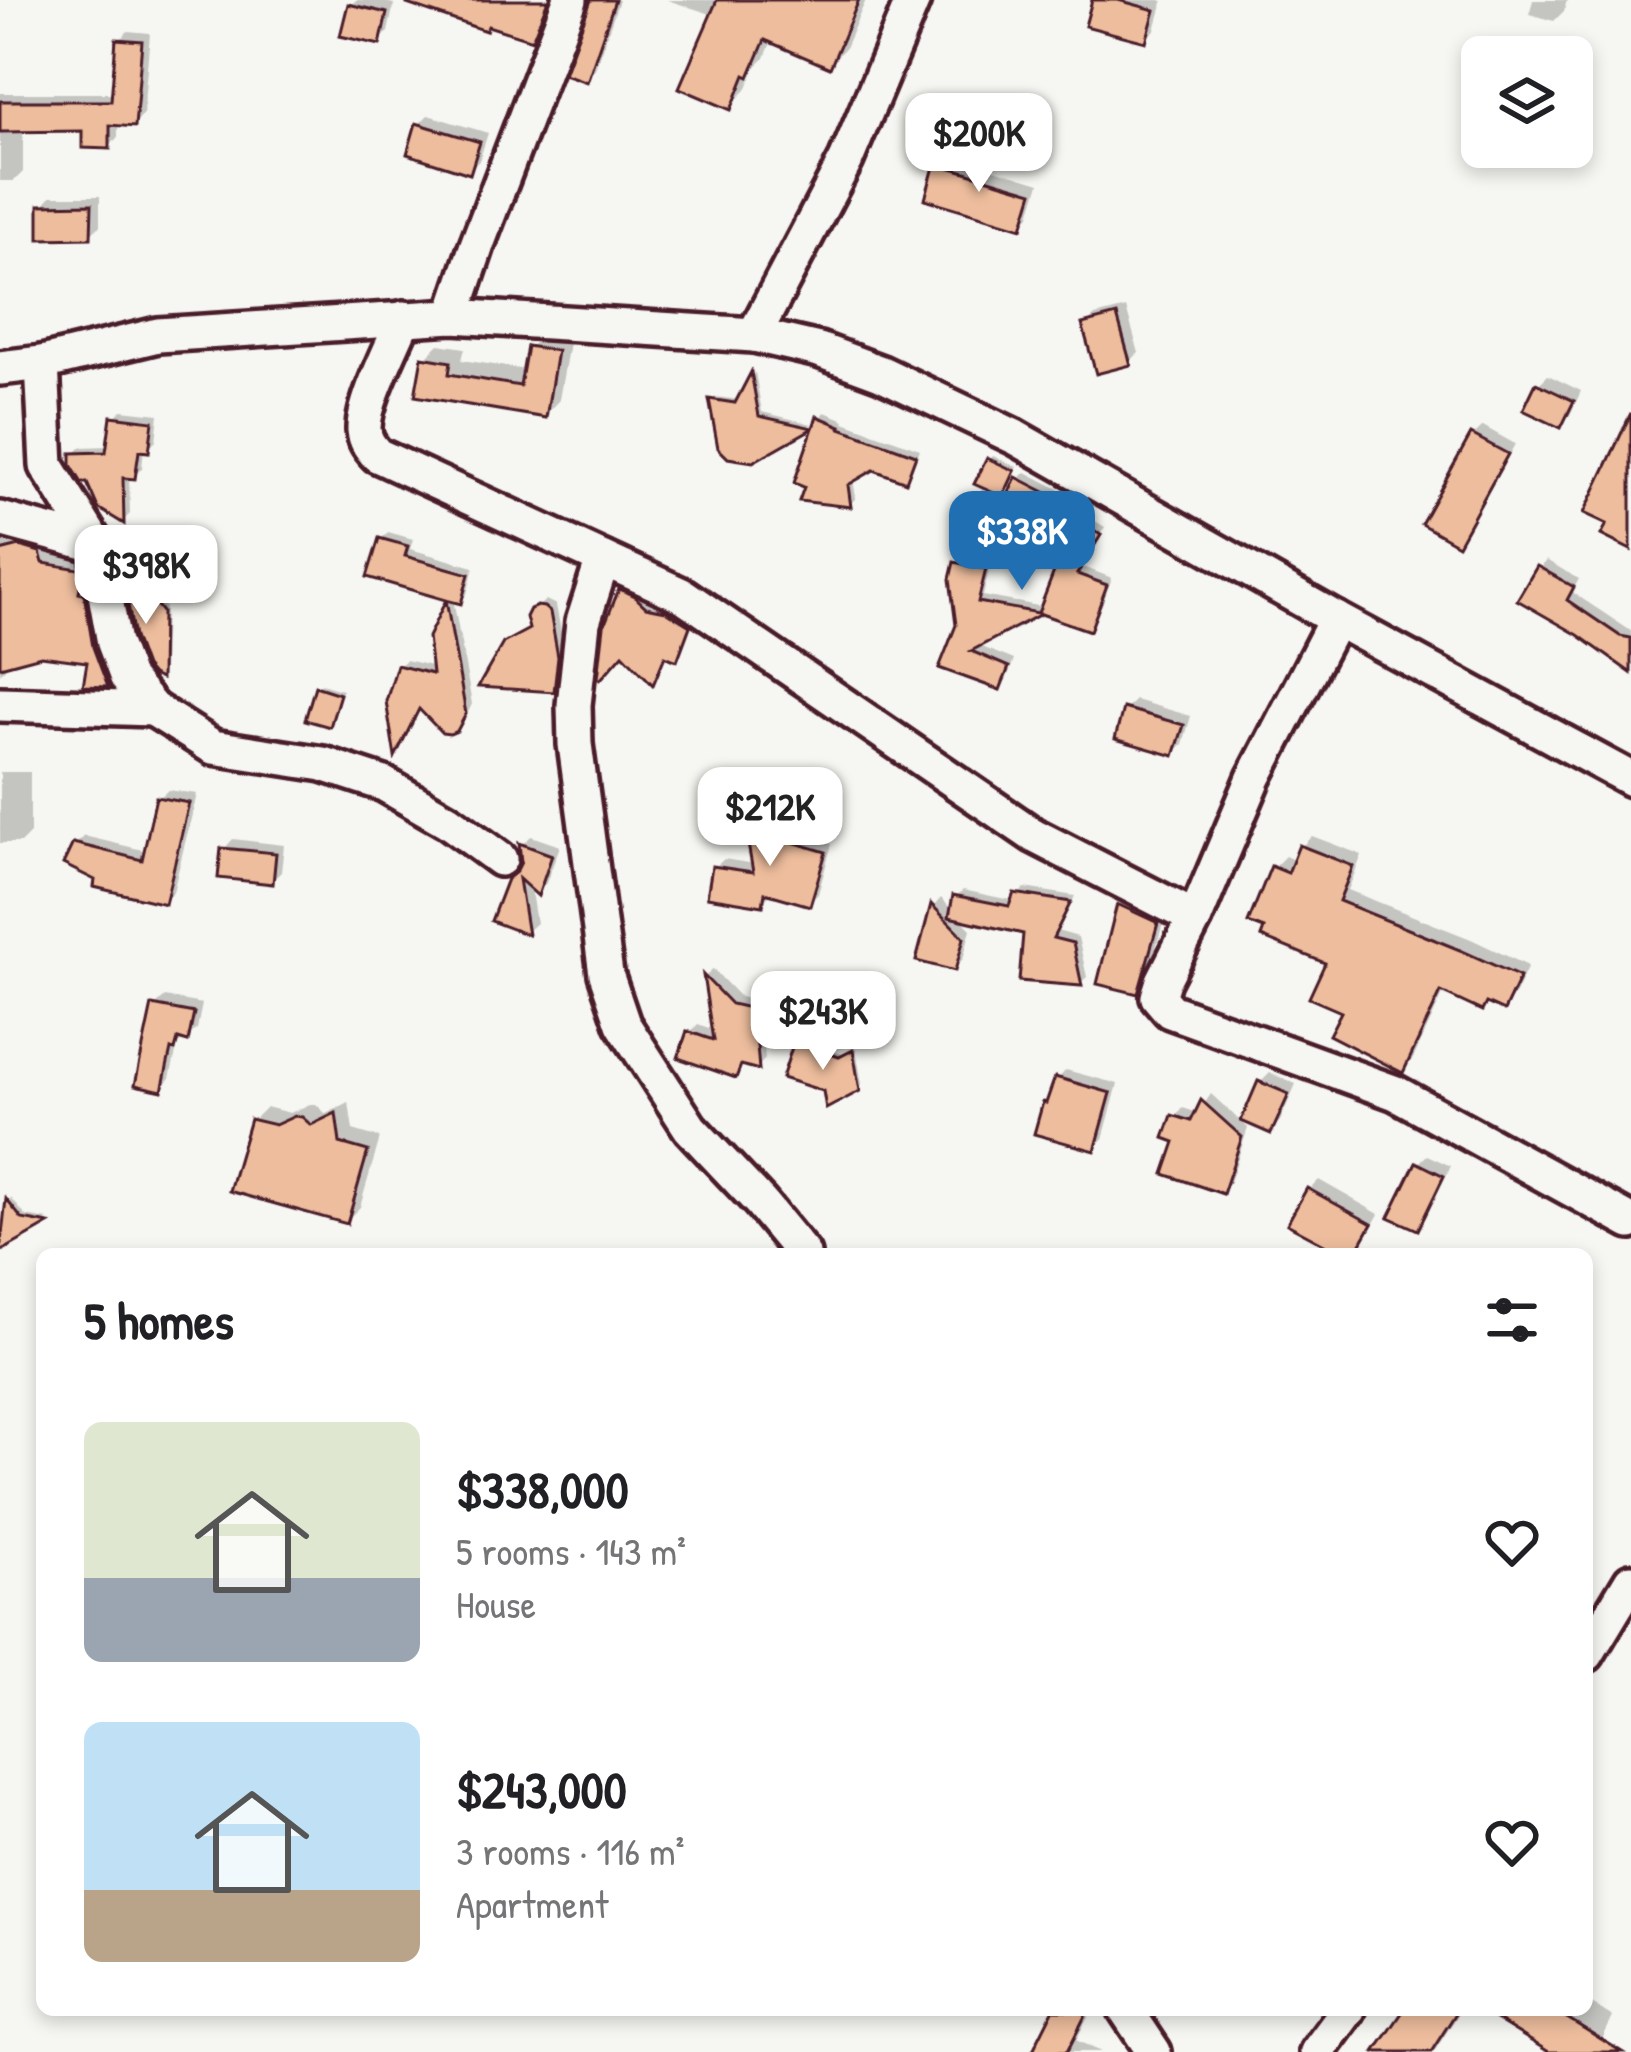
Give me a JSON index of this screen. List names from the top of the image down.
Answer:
{
  "page": {
    "price": [
      "$200K",
      "$338K",
      "$398K",
      "$212K",
      "$243K"
    ],
    "heading": "5 homes",
    "list": [
      {
        "name": "$338,000",
        "note": "5 rooms · 143 m² · House"
      },
      {
        "name": "$243,000",
        "note": "3 rooms · 116 m² · Apartment"
      }
    ]
  }
}
